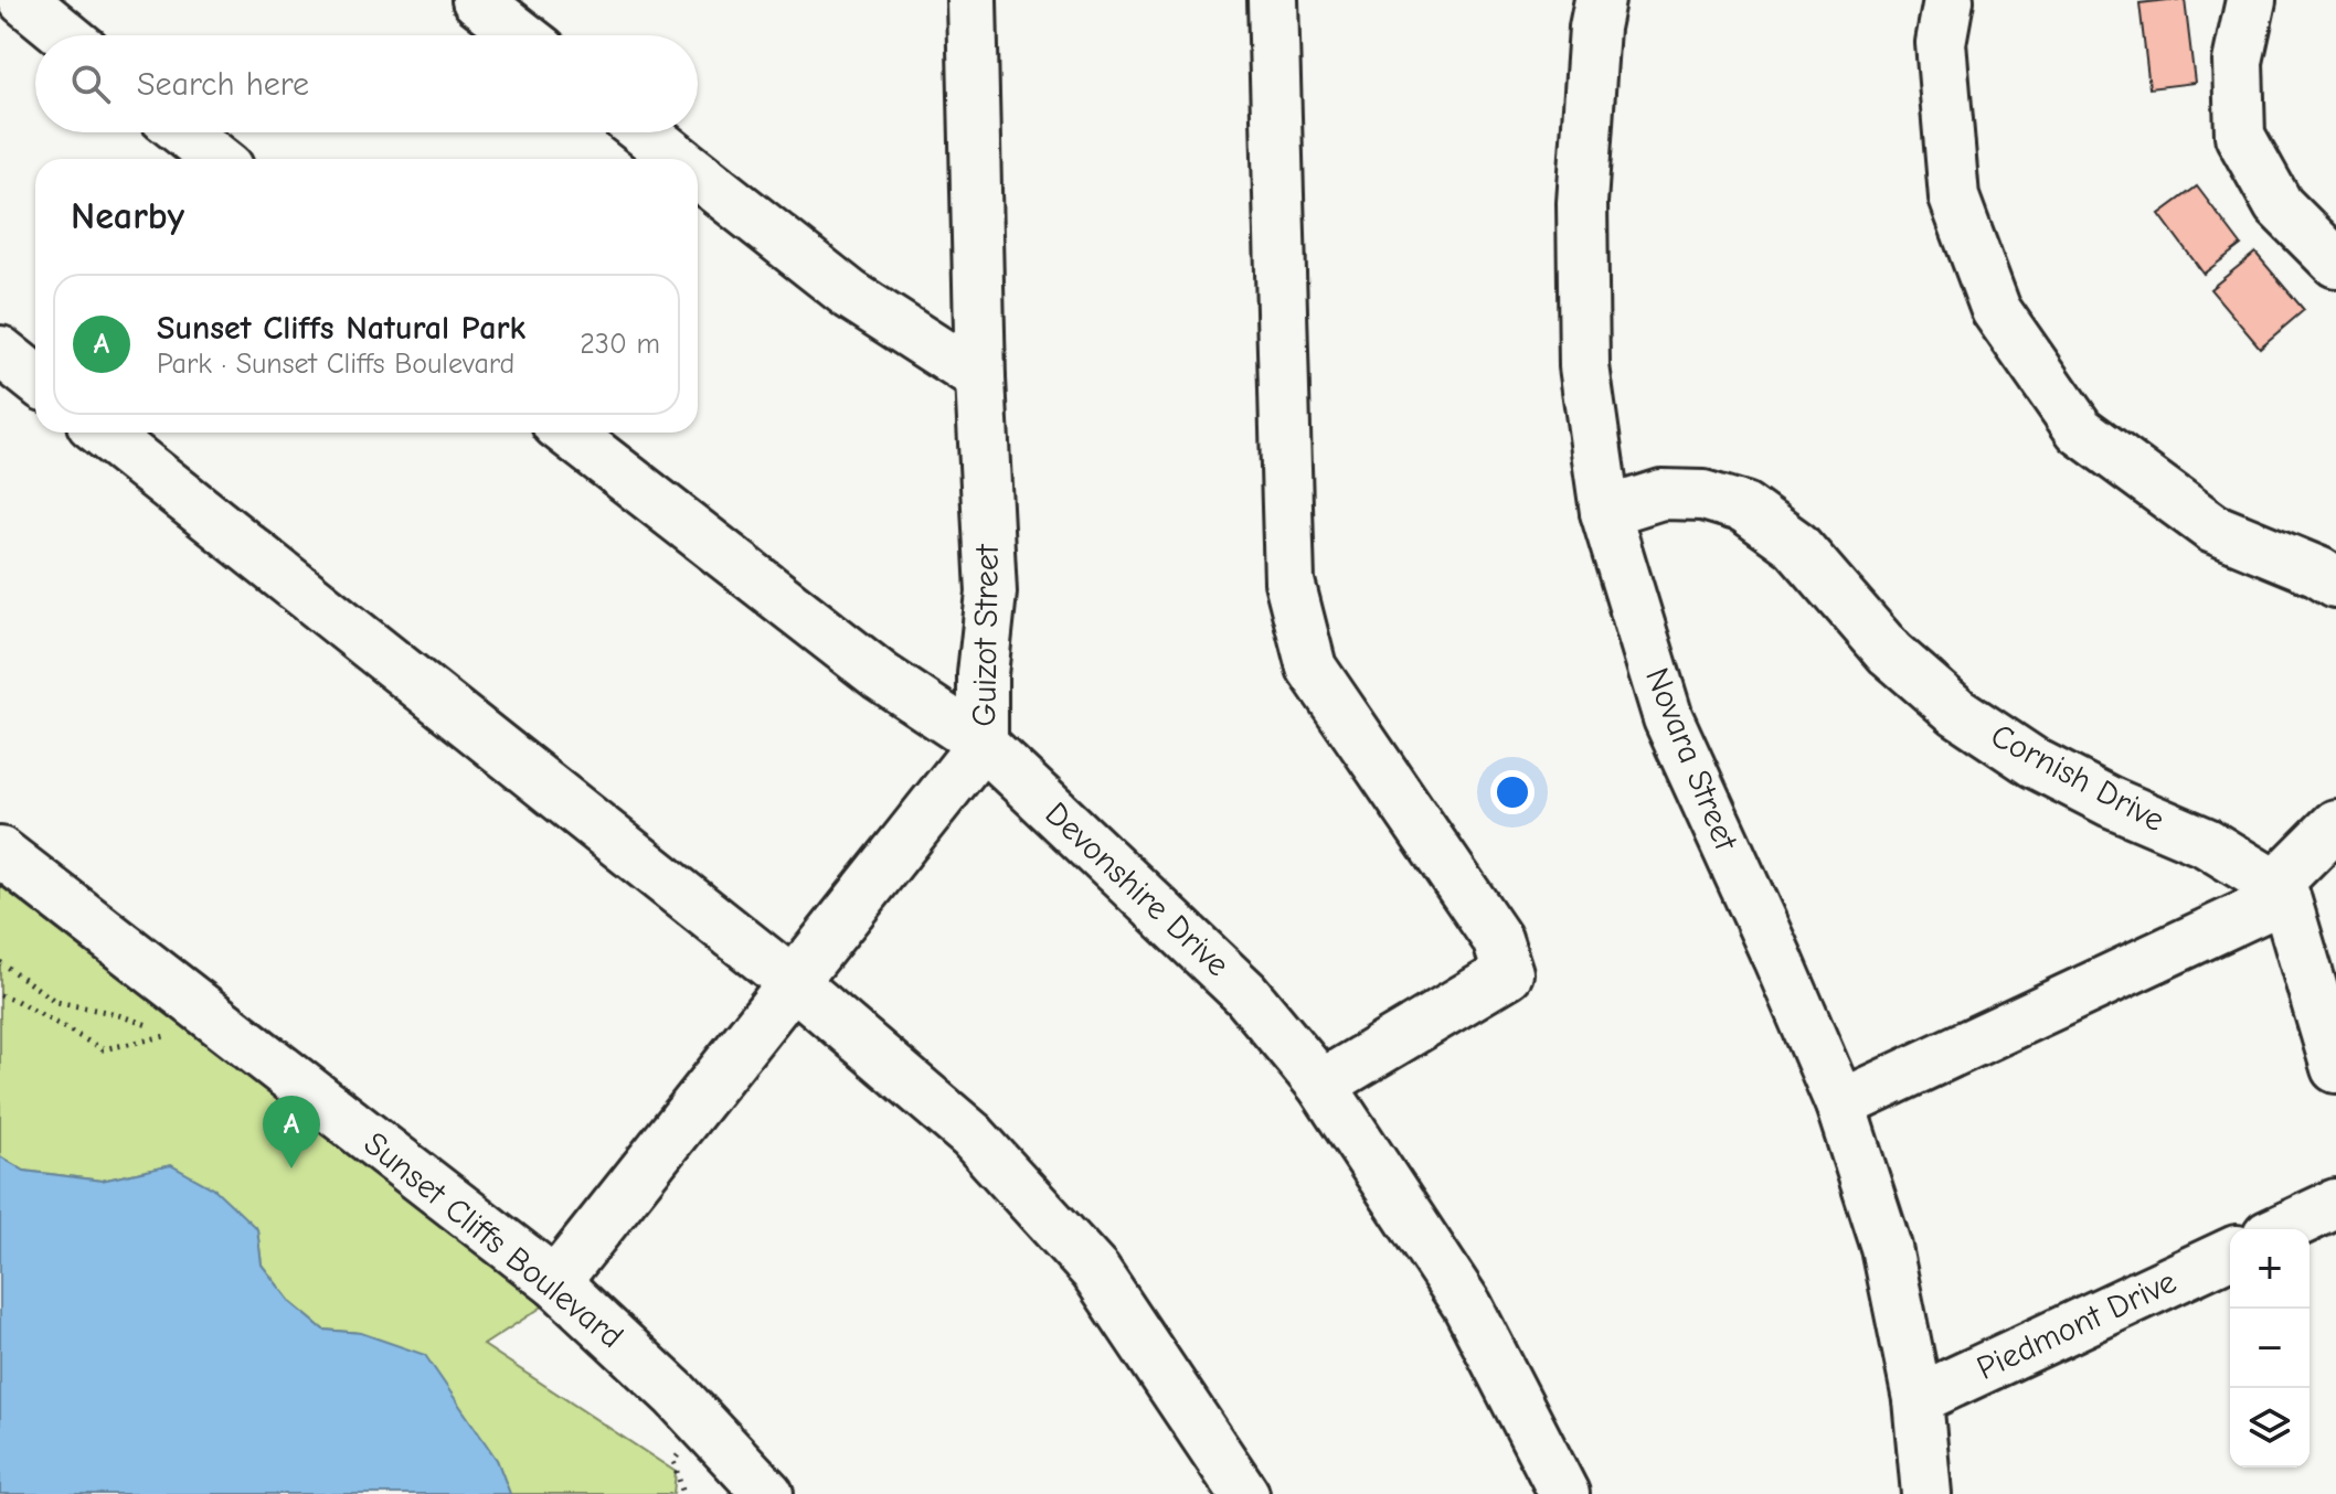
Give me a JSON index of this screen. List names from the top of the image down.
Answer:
{
  "streets": {
    "street": [
      "Guizot Street",
      "Novara Street",
      "Cornish Drive",
      "Devonshire Drive",
      "Sunset Cliffs Boulevard",
      "Piedmont Drive"
    ]
  },
  "crossings": [
    ["Guizot Street", "Devonshire Drive"],
    ["Guizot Street", "Sunset Cliffs Boulevard"],
    ["Novara Street", "Cornish Drive"],
    ["Novara Street", "Piedmont Drive"]
  ],
  "page": {
    "search": "Search here",
    "heading": "Nearby",
    "list": [
      {
        "mark": "A",
        "name": "Sunset Cliffs Natural Park",
        "note": "Park · Sunset Cliffs Boulevard",
        "value": "230 m"
      }
    ],
    "pins": "A",
    "map_buttons": ["+", "−"]
  }
}
